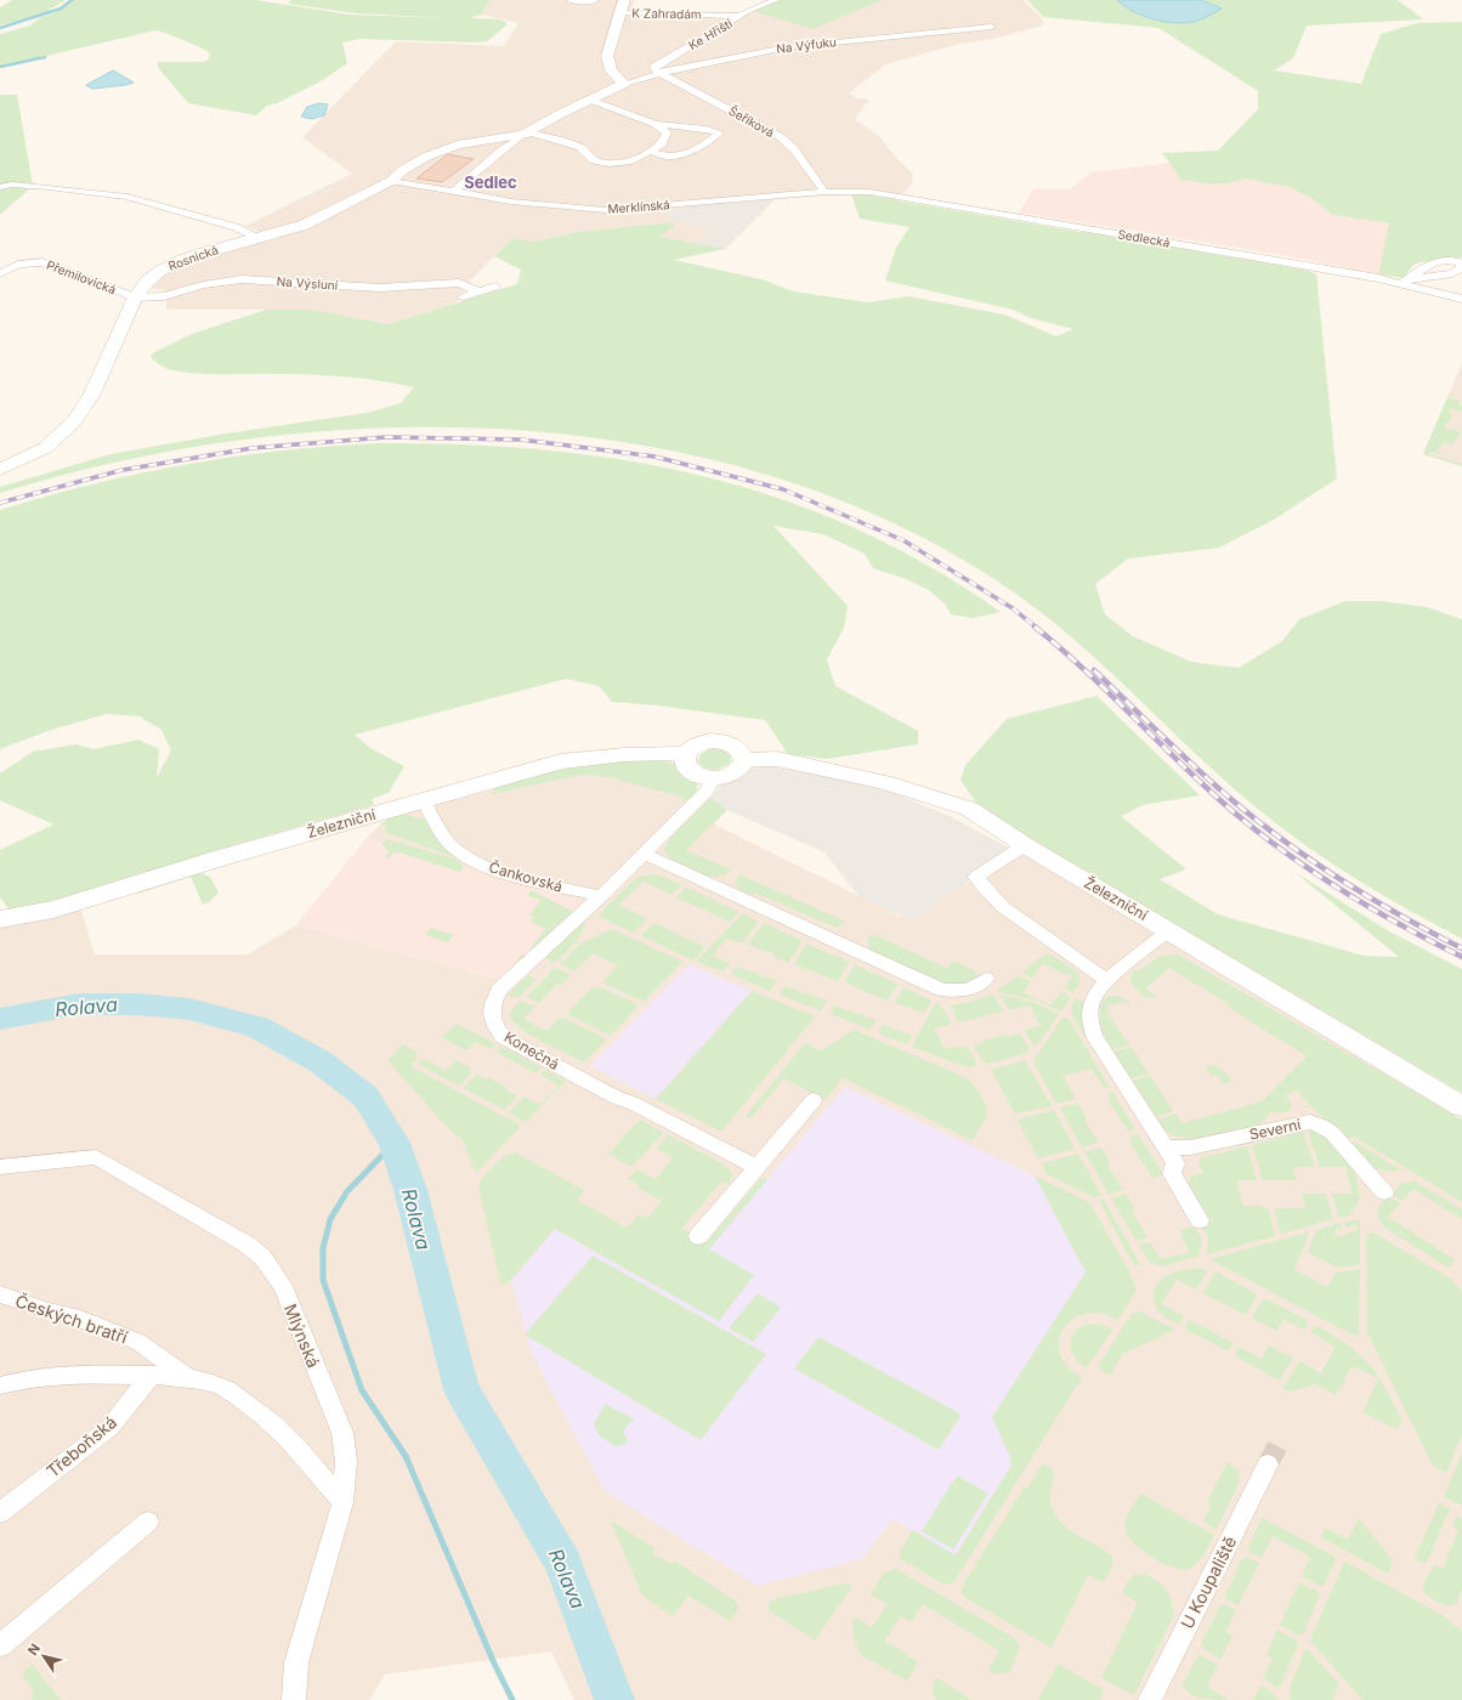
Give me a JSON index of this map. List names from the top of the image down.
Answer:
{
  "streets": {
    "street": [
      "K Zahradám",
      "Ke Hřišti",
      "Na Výfuku",
      "Šeříková",
      "Merklínská",
      "Sedlecká",
      "Rosnická",
      "Přemilovická",
      "Na Výsluní",
      "Železniční",
      "Čankovská",
      "Konečná",
      "Severní",
      "Českých bratří",
      "Mlýnská",
      "Třeboňská",
      "U Koupaliště"
    ]
  },
  "crossings": [
    ["K Zahradám", "Ke Hřišti"],
    ["Ke Hřišti", "Na Výfuku"],
    ["Ke Hřišti", "Šeříková"],
    ["Na Výfuku", "Šeříková"],
    ["Šeříková", "Merklínská"],
    ["Šeříková", "Sedlecká"],
    ["Merklínská", "Sedlecká"],
    ["Merklínská", "Rosnická"],
    ["Rosnická", "Přemilovická"],
    ["Rosnická", "Na Výsluní"],
    ["Přemilovická", "Na Výsluní"],
    ["Železniční", "Čankovská"],
    ["Železniční", "Konečná"],
    ["Čankovská", "Konečná"],
    ["Českých bratří", "Mlýnská"],
    ["Českých bratří", "Třeboňská"]
  ],
  "districts": ["Sedlec"],
  "water": ["Rolava"],
  "north": "top left"
}
